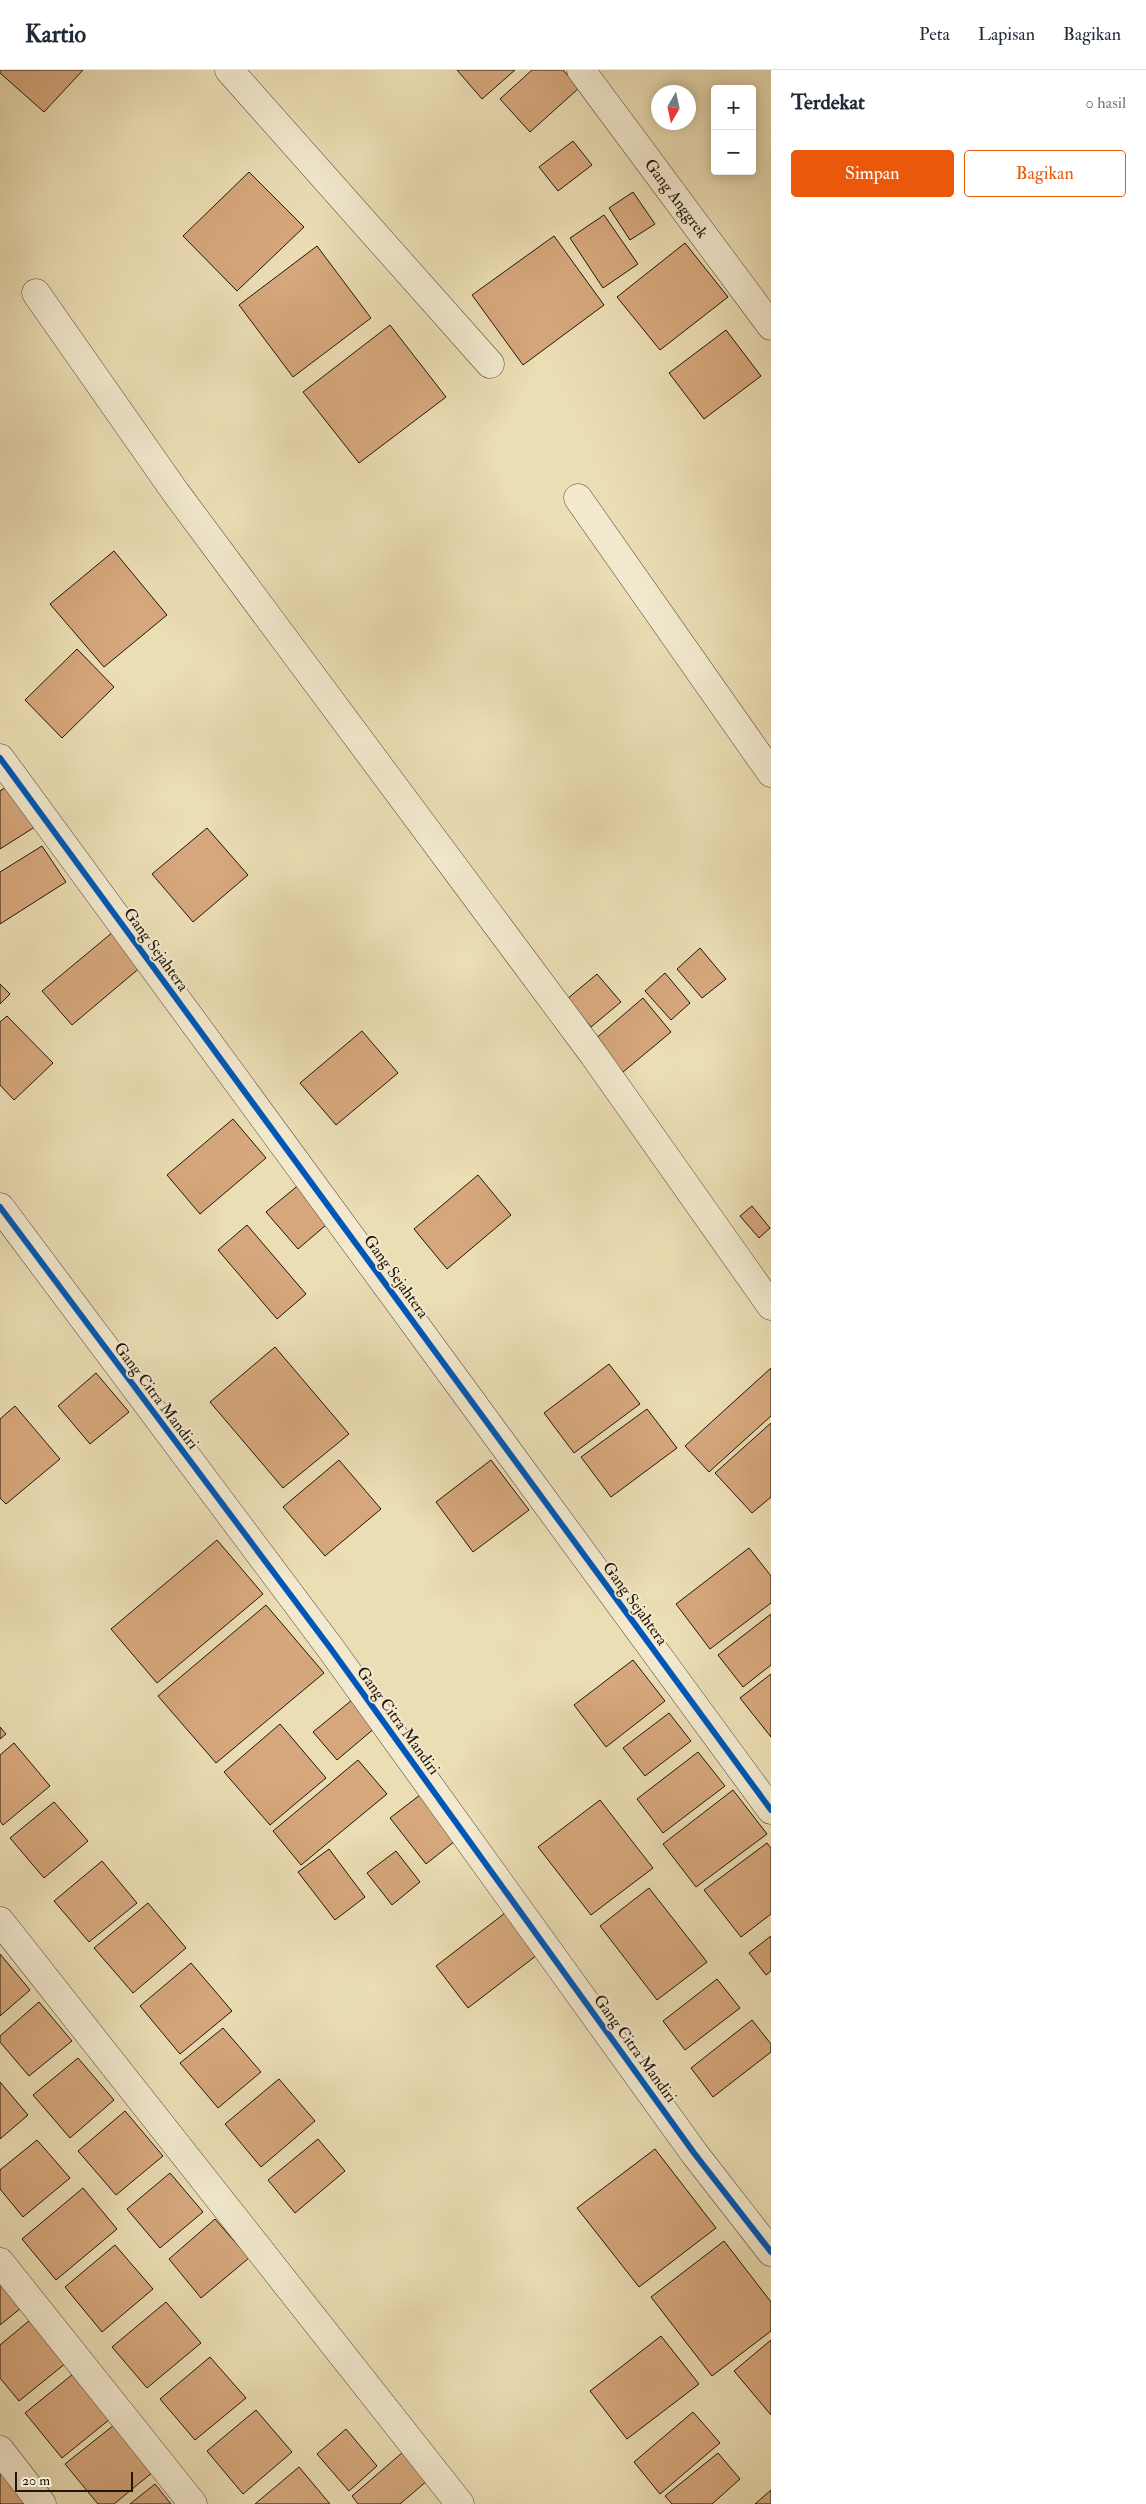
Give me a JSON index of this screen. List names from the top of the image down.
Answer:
{
  "streets": {
    "street": ["Gang Anggrek", "Gang Sejahtera", "Gang Citra Mandiri"]
  },
  "scale_bar": "20 m",
  "north": "bottom",
  "page": {
    "header": "Kartio",
    "nav": ["Peta", "Lapisan", "Bagikan"],
    "heading": ["Terdekat", "0 hasil"],
    "map_buttons": ["+", "−"],
    "buttons": ["Simpan", "Bagikan"],
    "scale": "20 m"
  }
}
